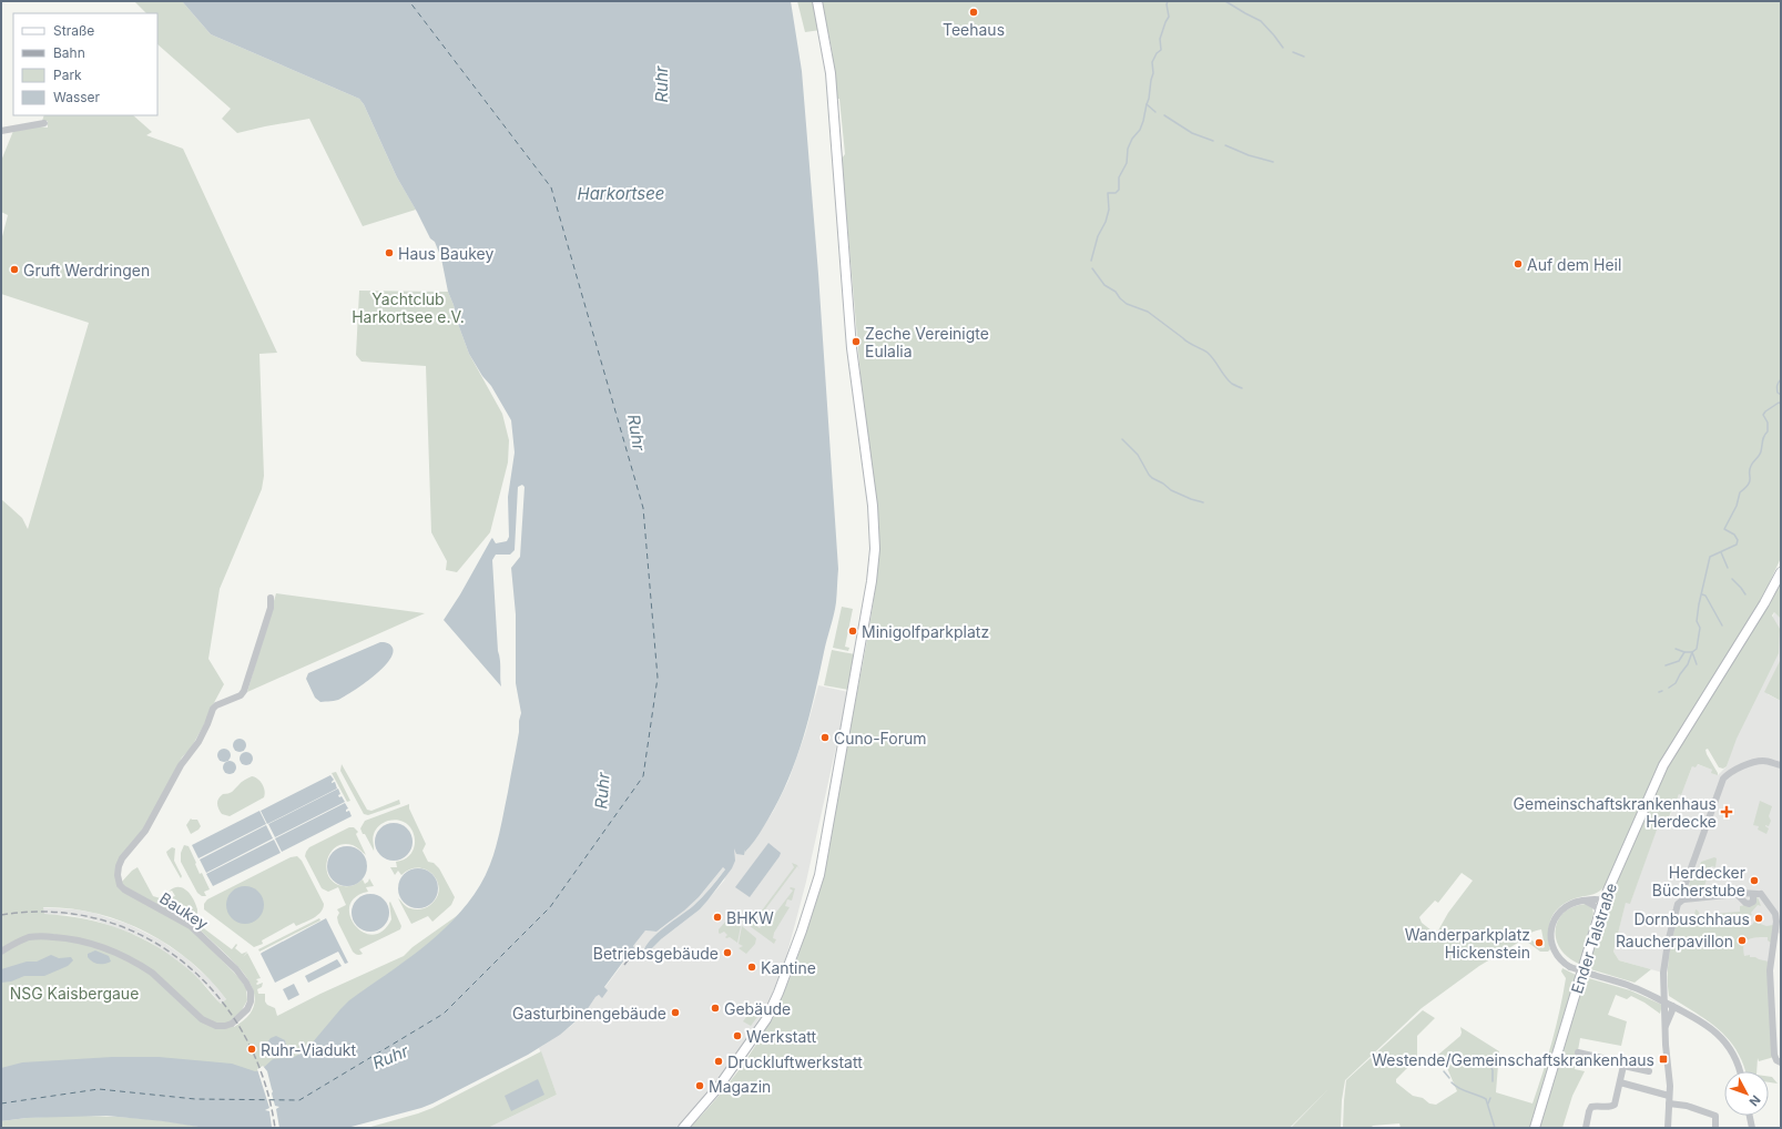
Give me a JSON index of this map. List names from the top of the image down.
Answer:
{
  "streets": {
    "main road": ["Ender Talstraße"],
    "street": ["Baukey"]
  },
  "water": ["Ruhr", "Harkortsee"],
  "parks": ["Yachtclub Harkortsee e.V.", "NSG Kaisbergaue"],
  "places": {
    "other": [
      "Teehaus",
      "Haus Baukey",
      "Auf dem Heil",
      "Gruft Werdringen",
      "Zeche Vereinigte Eulalia",
      "Minigolfparkplatz",
      "Cuno-Forum",
      "Herdecker Bücherstube",
      "BHKW",
      "Dornbuschhaus",
      "Raucherpavillon",
      "Wanderparkplatz Hickenstein",
      "Betriebsgebäude",
      "Kantine",
      "Gebäude",
      "Gasturbinengebäude",
      "Werkstatt",
      "Ruhr-Viadukt",
      "Druckluftwerkstatt",
      "Magazin"
    ],
    "health": ["Gemeinschaftskrankenhaus Herdecke"],
    "transit": ["Westende/Gemeinschaftskrankenhaus"]
  },
  "legend": [
    "Straße",
    "Bahn",
    "Park",
    "Wasser"
  ],
  "north": "bottom right"
}
